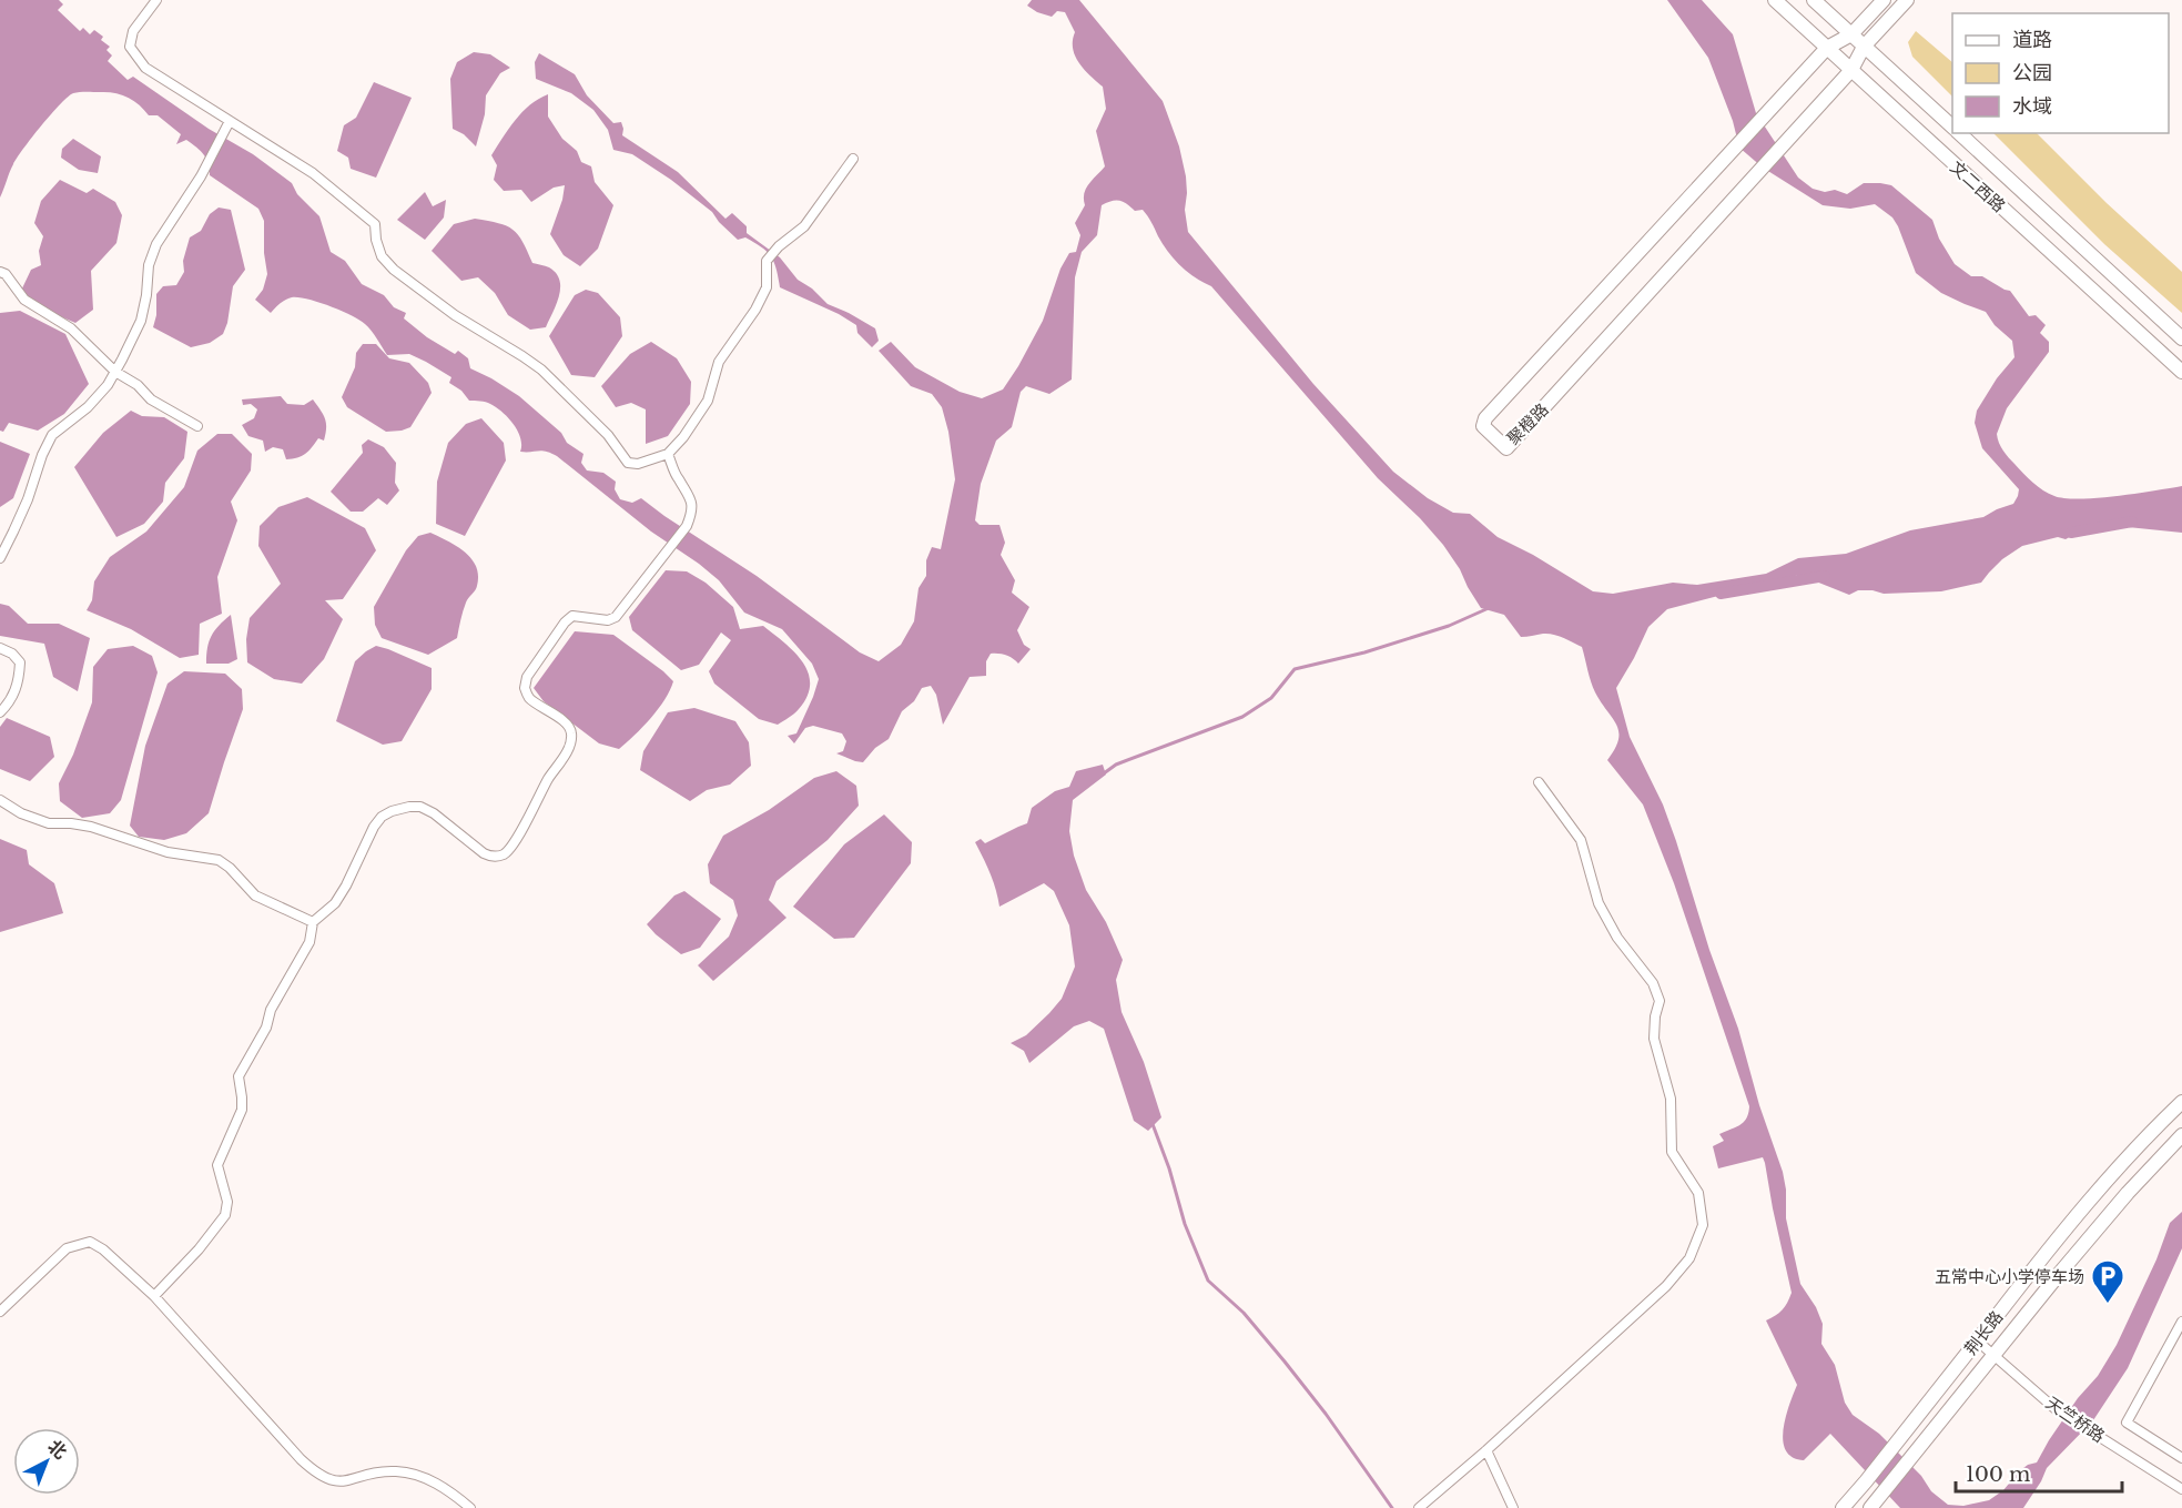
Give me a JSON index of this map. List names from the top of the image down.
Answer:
{
  "streets": {
    "main road": ["文二西路", "聚橙路", "荆长路"],
    "street": ["天竺桥路"]
  },
  "crossings": [
    ["文二西路", "聚橙路"],
    ["荆长路", "天竺桥路"]
  ],
  "places": {
    "parking": ["五常中心小学停车场"]
  },
  "legend": ["道路", "公园", "水域"],
  "scale_bar": "100 m",
  "north": "top right"
}
